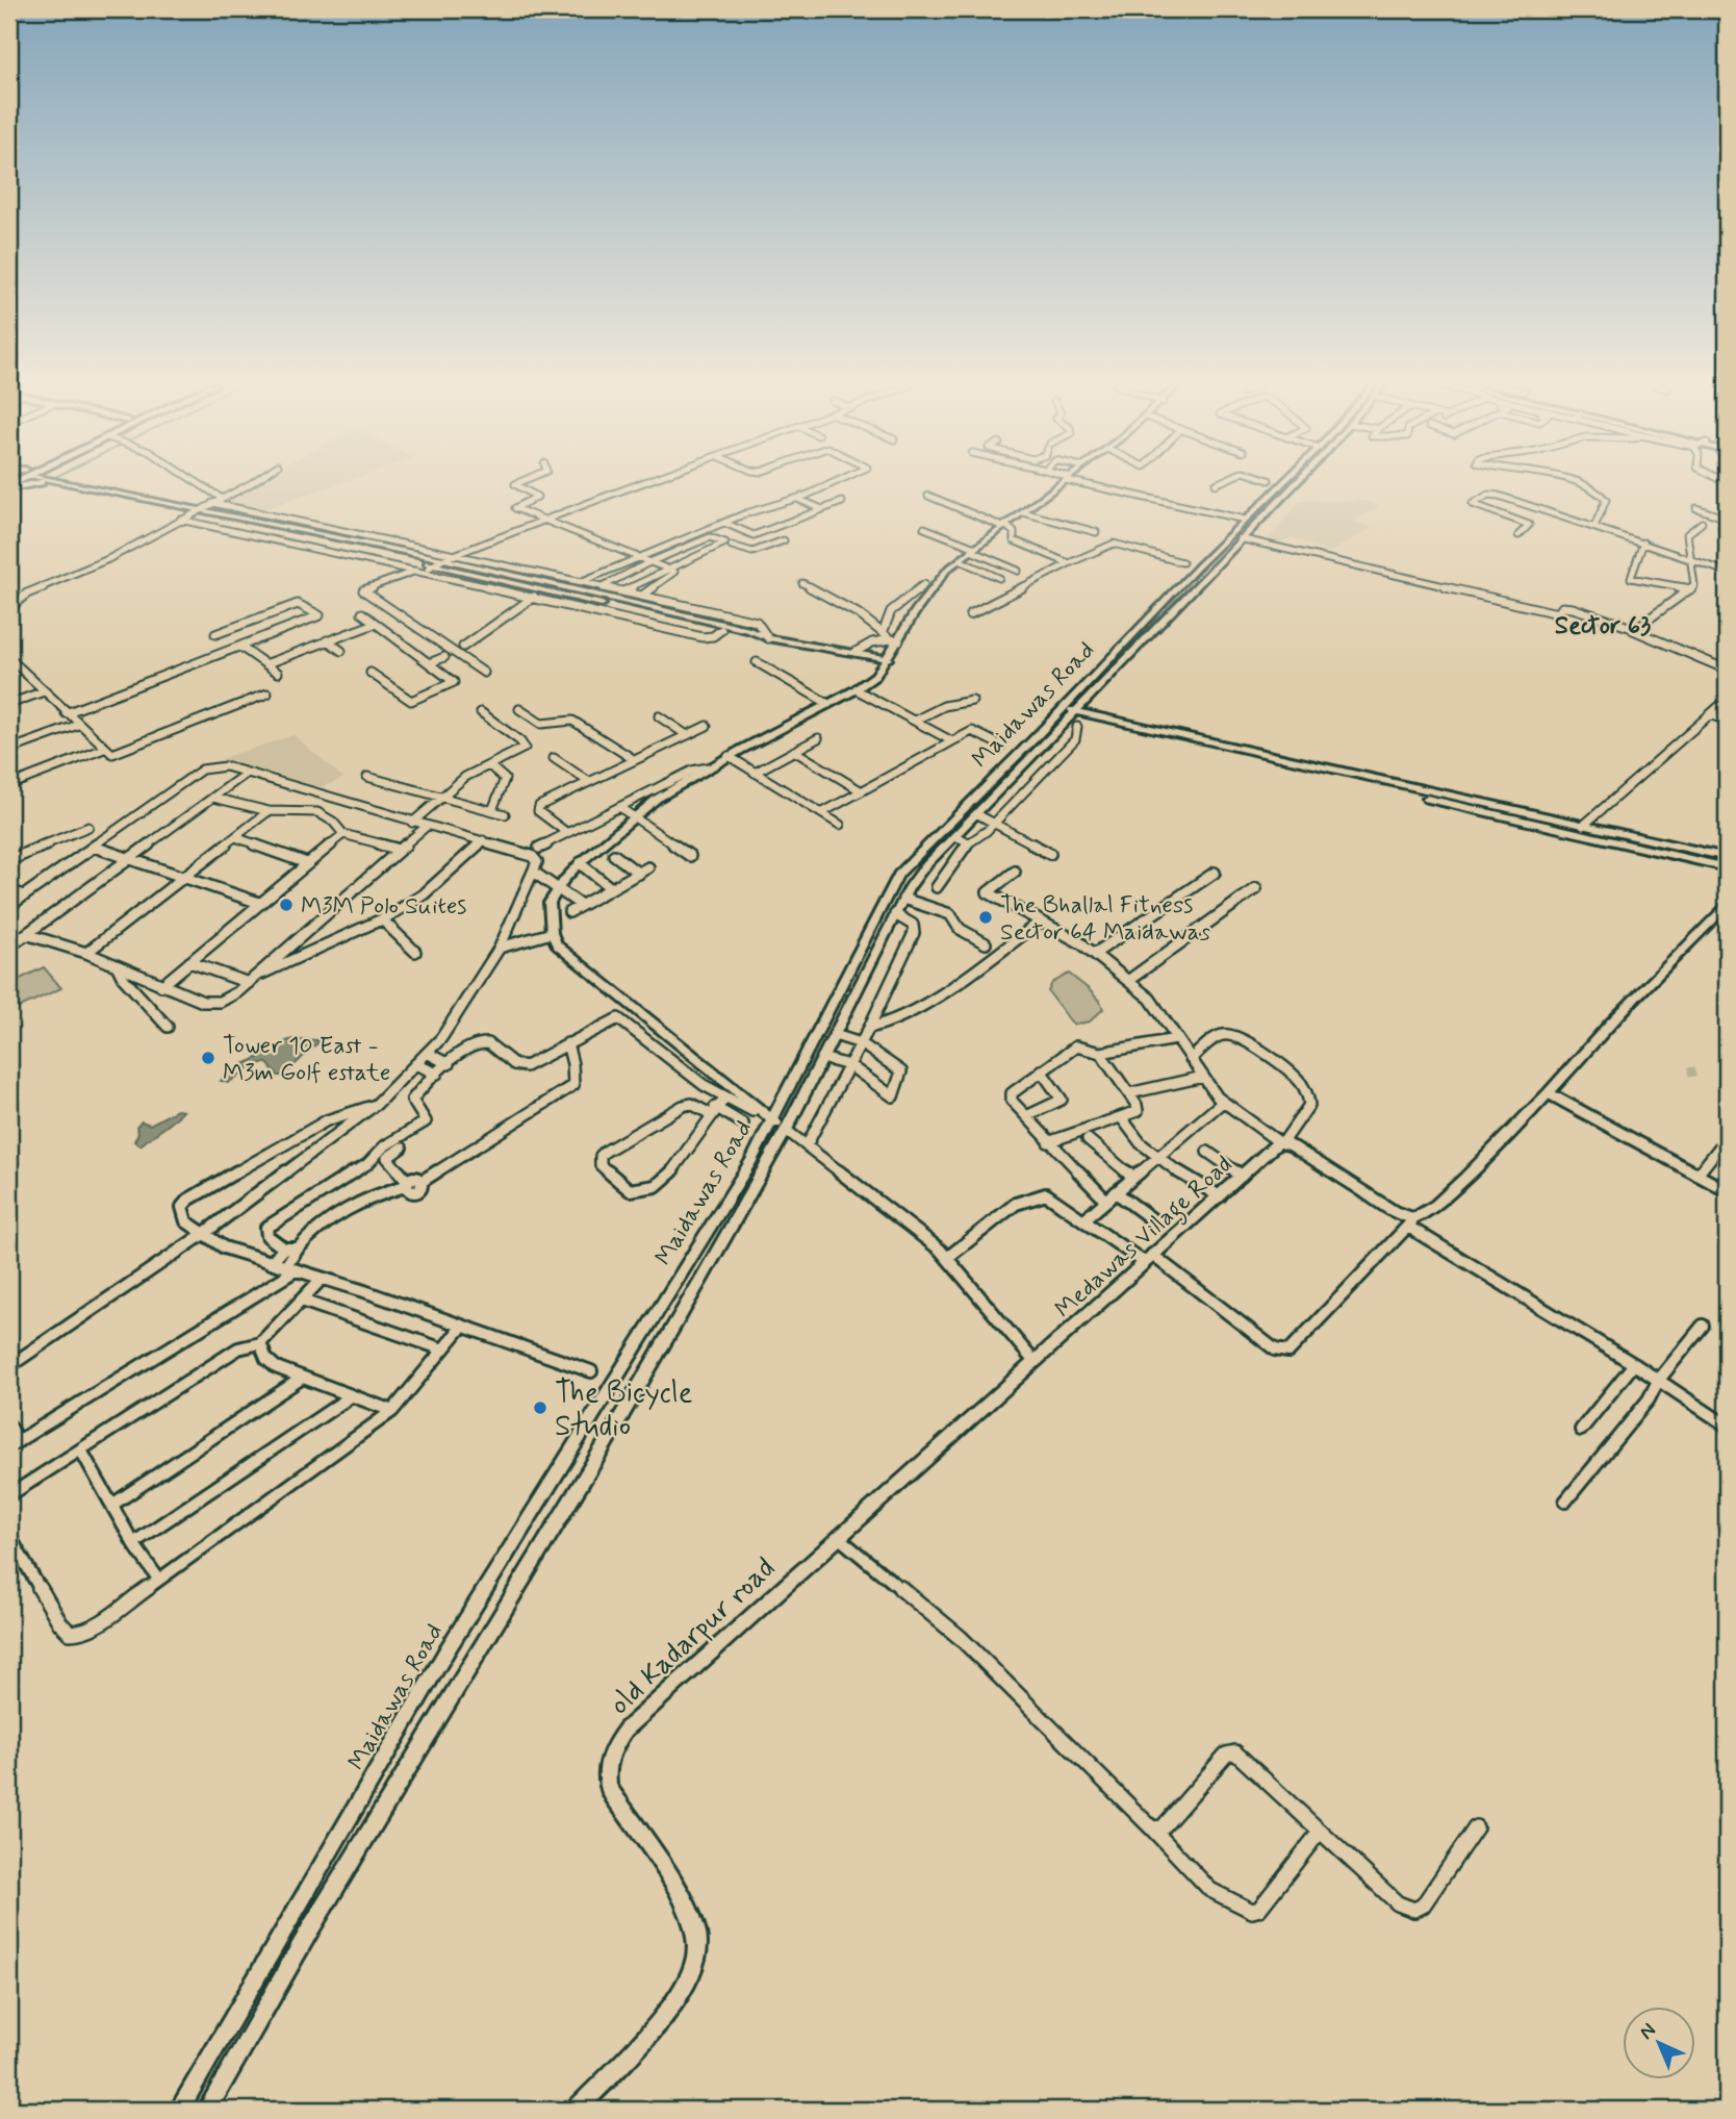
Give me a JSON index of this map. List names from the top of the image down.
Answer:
{
  "streets": {
    "street": ["Maidawas Road", "Medawas Village Road", "old Kadarpur road"]
  },
  "crossings": [
    ["Medawas Village Road", "old Kadarpur road"]
  ],
  "districts": ["Sector 63"],
  "places": [
    "M3M Polo Suites",
    "The Bhallal Fitness Sector 64 Maidawas",
    "Tower 10 East - M3m Golf estate",
    "The Bicycle Studio"
  ],
  "north": "top left"
}
